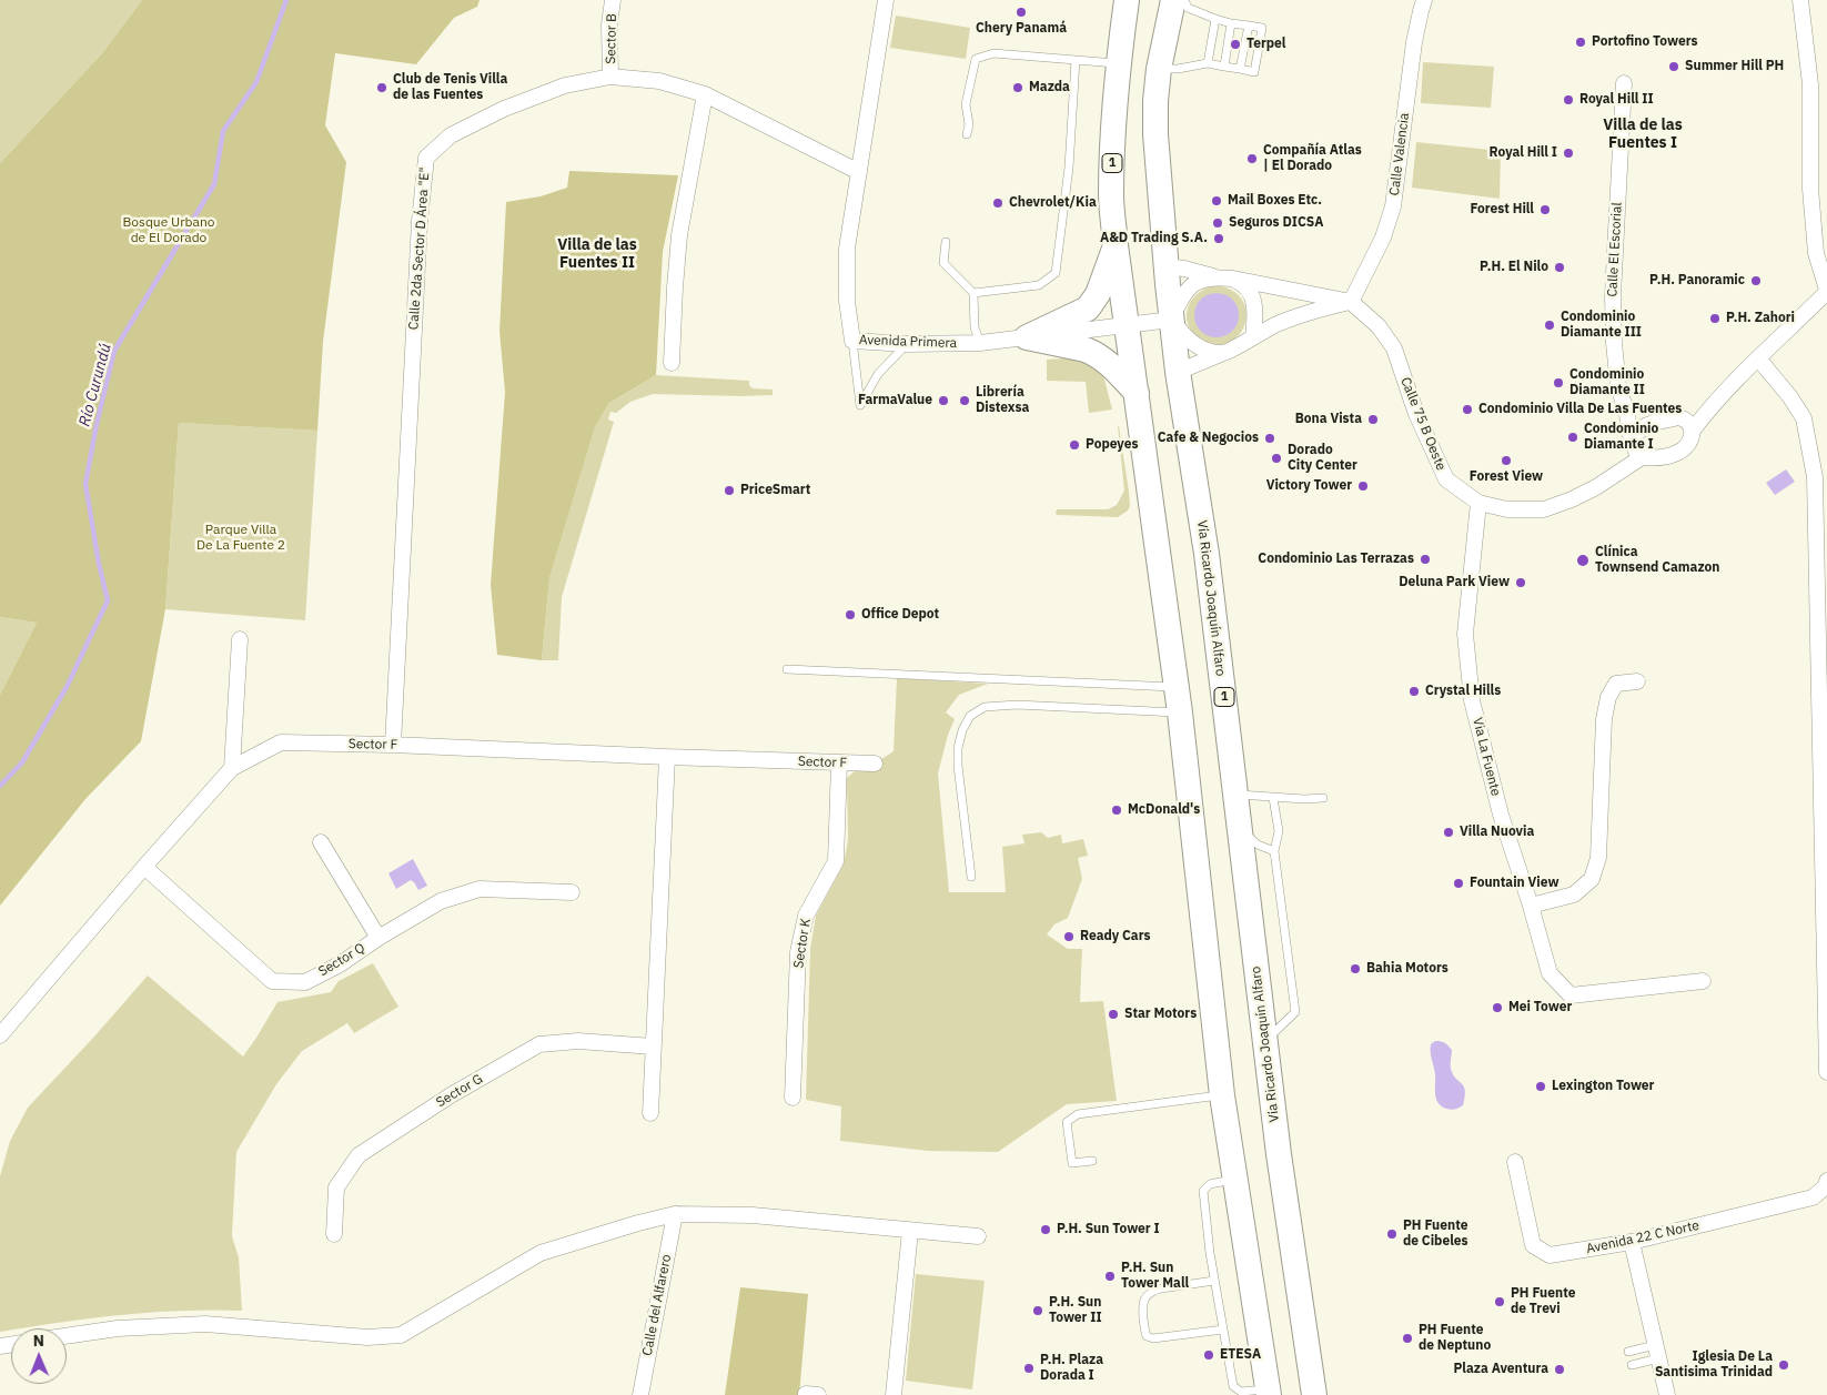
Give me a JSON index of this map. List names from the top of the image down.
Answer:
{
  "streets": {
    "main road": ["1", "Vía Ricardo Joaquín Alfaro"],
    "street": [
      "Sector B",
      "Calle Valencia",
      "Calle 2da Sector D Área \"E\"",
      "Calle El Escorial",
      "Avenida Primera",
      "Calle 75 B Oeste",
      "Sector F",
      "Via La Fuente",
      "Sector K",
      "Sector Q",
      "Sector G",
      "Avenida 22 C Norte",
      "Calle del Alfarero"
    ]
  },
  "crossings": [
    ["Sector B", "Calle 2da Sector D Área \"E\""],
    ["Calle Valencia", "Calle 75 B Oeste"],
    ["1", "Avenida Primera"],
    ["Calle 2da Sector D Área \"E\"", "Avenida Primera"],
    ["Calle 2da Sector D Área \"E\"", "Sector F"],
    ["Calle El Escorial", "Calle 75 B Oeste"],
    ["Avenida Primera", "Vía Ricardo Joaquín Alfaro"],
    ["Calle 75 B Oeste", "Via La Fuente"],
    ["Sector F", "Sector K"],
    ["Sector F", "Sector Q"]
  ],
  "districts": ["Villa de las Fuentes I", "Villa de las Fuentes II"],
  "water": ["Río Curundú"],
  "parks": ["Bosque Urbano de El Dorado", "Parque Villa De La Fuente 2"],
  "places": [
    "Chery Panamá",
    "Portofino Towers",
    "Terpel",
    "Summer Hill PH",
    "Club de Tenis Villa de las Fuentes",
    "Mazda",
    "Royal Hill II",
    "Royal Hill I",
    "Compañía Atlas | El Dorado",
    "Mail Boxes Etc.",
    "Chevrolet/Kia",
    "Forest Hill",
    "Seguros DICSA",
    "A&D Trading S.A.",
    "P.H. El Nilo",
    "P.H. Panoramic",
    "P.H. Zahori",
    "Condominio Diamante III",
    "Condominio Diamante II",
    "FarmaValue",
    "Librería Distexsa",
    "Condominio Villa De Las Fuentes",
    "Bona Vista",
    "Condominio Diamante I",
    "Cafe & Negocios",
    "Popeyes",
    "Dorado City Center",
    "Forest View",
    "Victory Tower",
    "PriceSmart",
    "Condominio Las Terrazas",
    "Clínica Townsend Camazon",
    "Deluna Park View",
    "Office Depot",
    "Crystal Hills",
    "McDonald's",
    "Villa Nuovia",
    "Fountain View",
    "Ready Cars",
    "Bahia Motors",
    "Mei Tower",
    "Star Motors",
    "Lexington Tower",
    "P.H. Sun Tower I",
    "PH Fuente de Cibeles",
    "P.H. Sun Tower Mall",
    "PH Fuente de Trevi",
    "P.H. Sun Tower II",
    "PH Fuente de Neptuno",
    "ETESA",
    "Iglesia De La Santisima Trinidad",
    "P.H. Plaza Dorada I",
    "Plaza Aventura"
  ],
  "north": "top"
}
